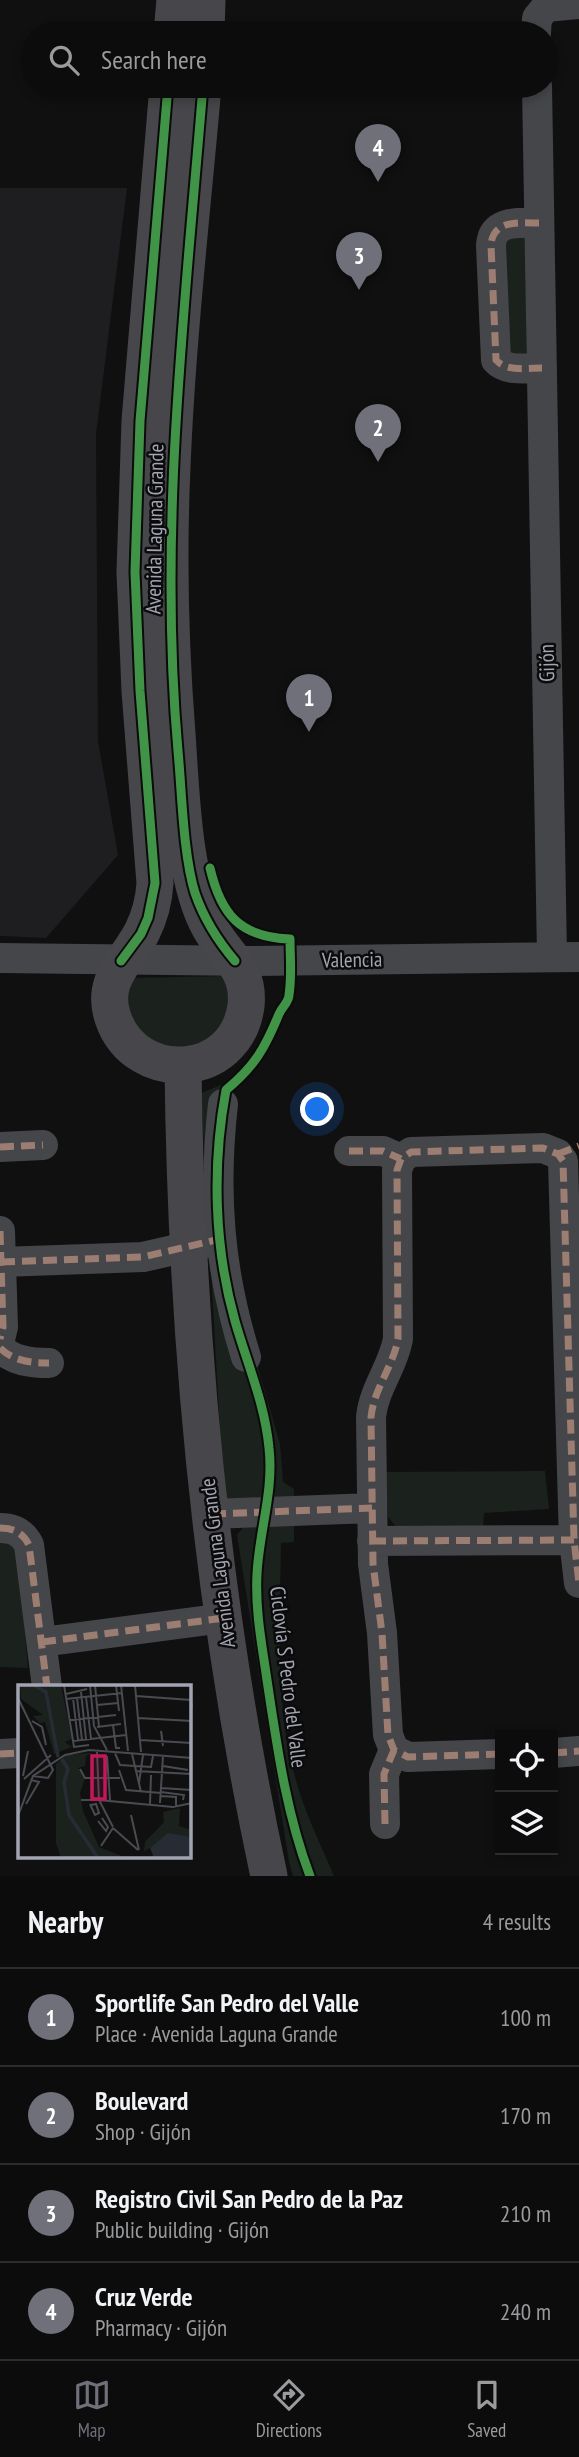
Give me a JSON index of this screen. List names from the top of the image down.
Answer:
{
  "streets": {
    "main road": ["Avenida Laguna Grande"],
    "street": ["Gijón", "Valencia"],
    "cycle path": ["Ciclovía S Pedro del Valle"]
  },
  "crossings": [
    ["Avenida Laguna Grande", "Valencia"],
    ["Gijón", "Valencia"]
  ],
  "page": {
    "search": "Search here",
    "pins": [
      "4",
      "3",
      "2",
      "1"
    ],
    "heading": ["Nearby", "4 results"],
    "list": [
      {
        "mark": "1",
        "name": "Sportlife San Pedro del Valle",
        "note": "Place · Avenida Laguna Grande",
        "value": "100 m"
      },
      {
        "mark": "2",
        "name": "Boulevard",
        "note": "Shop · Gijón",
        "value": "170 m"
      },
      {
        "mark": "3",
        "name": "Registro Civil San Pedro de la Paz",
        "note": "Public building · Gijón",
        "value": "210 m"
      },
      {
        "mark": "4",
        "name": "Cruz Verde",
        "note": "Pharmacy · Gijón",
        "value": "240 m"
      }
    ],
    "nav": ["Map", "Directions", "Saved"]
  }
}
